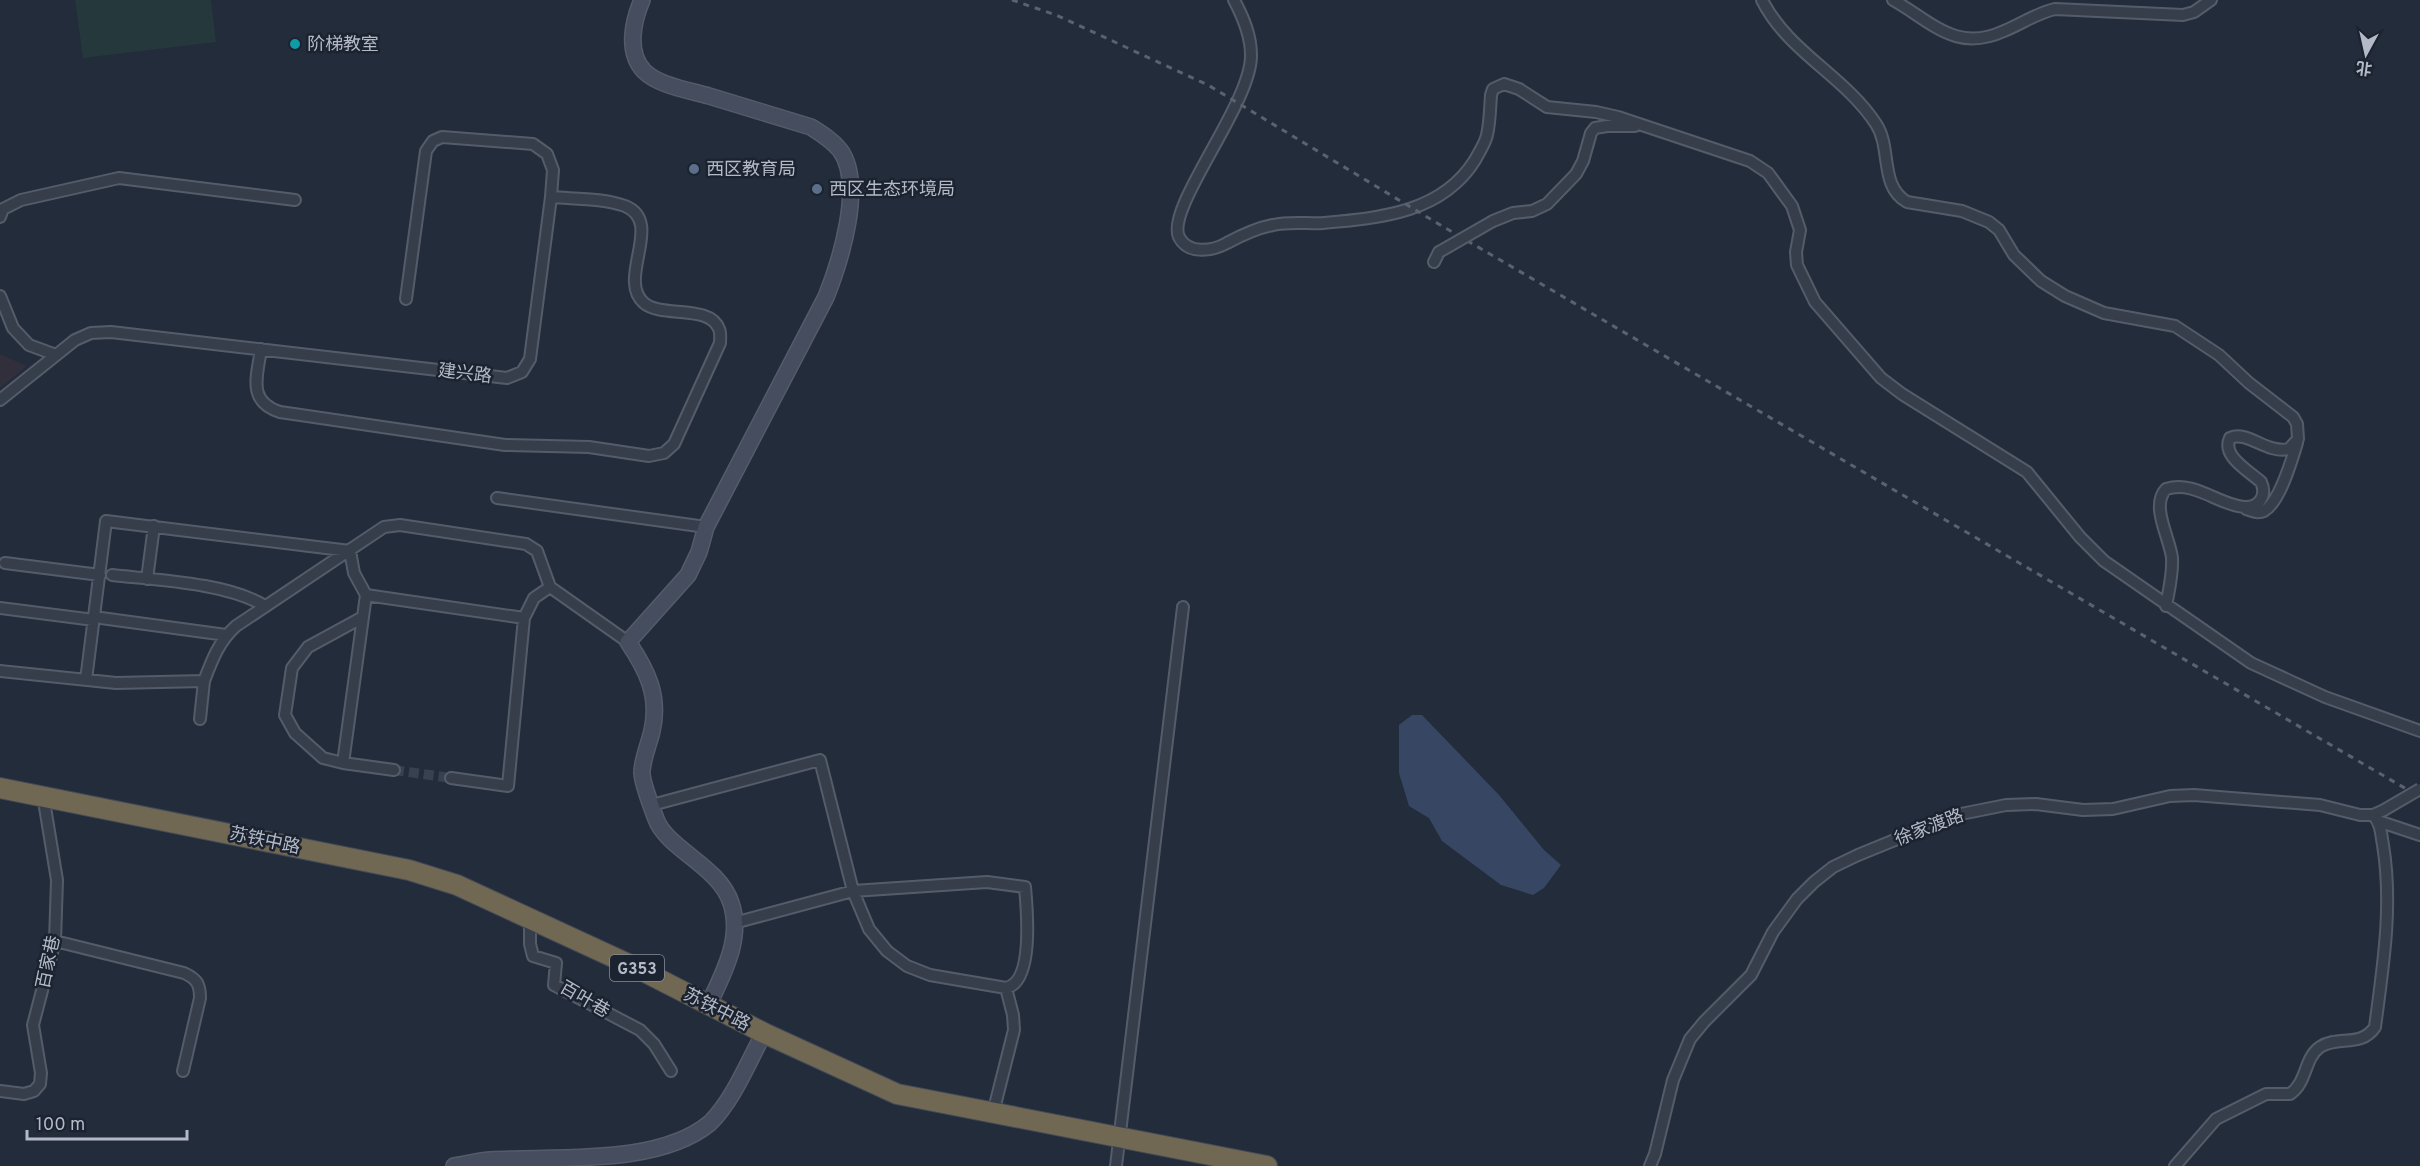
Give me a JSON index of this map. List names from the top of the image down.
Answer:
{
  "streets": {
    "highway": ["苏铁中路", "G353"],
    "street": [
      "建兴路",
      "徐家渡路",
      "百家巷",
      "百叶巷"
    ]
  },
  "crossings": [
    ["苏铁中路", "百家巷"],
    ["苏铁中路", "百叶巷"]
  ],
  "places": ["阶梯教室", "西区教育局", "西区生态环境局"],
  "scale_bar": "100 m",
  "north": "bottom"
}
